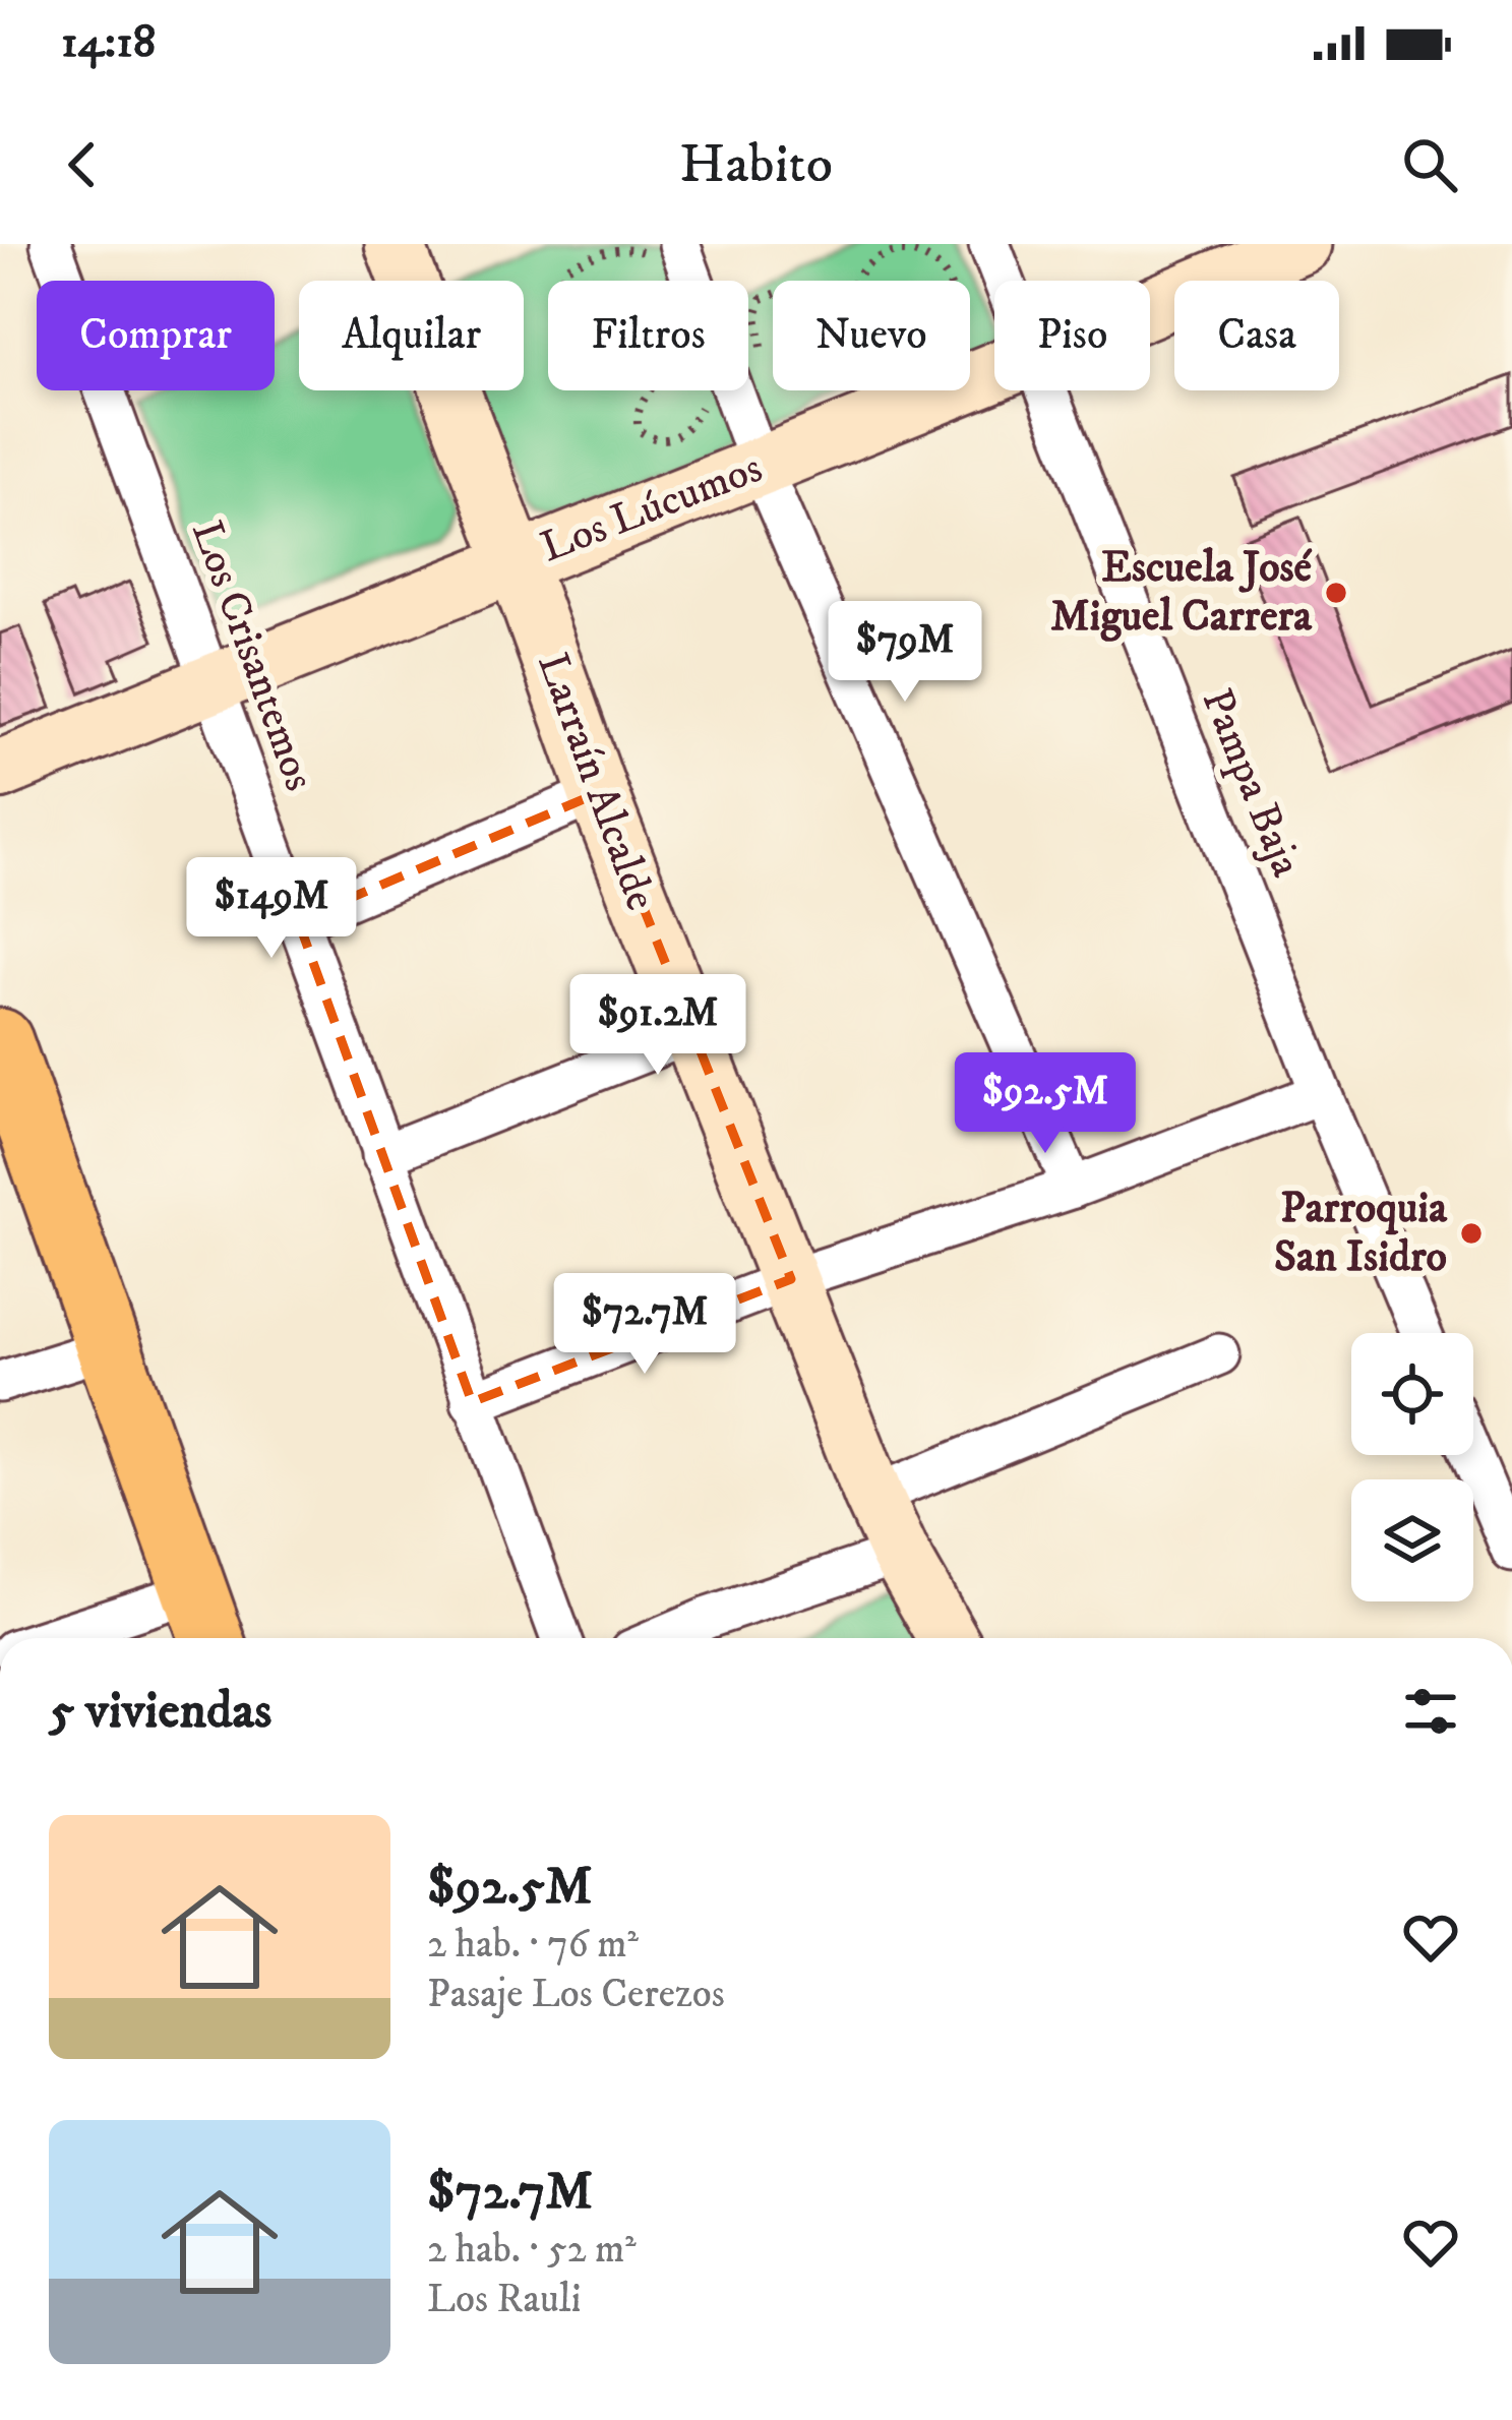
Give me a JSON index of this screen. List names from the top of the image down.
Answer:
{
  "streets": {
    "street": [
      "Los Lúcumos",
      "Los Crisantemos",
      "Larraín Alcalde",
      "Pampa Baja"
    ]
  },
  "crossings": [
    ["Los Lúcumos", "Los Crisantemos"],
    ["Los Lúcumos", "Larraín Alcalde"]
  ],
  "places": ["Escuela José Miguel Carrera", "Parroquia San Isidro"],
  "page": {
    "status": "14:18",
    "header": "Habito",
    "chip": [
      "Comprar",
      "Alquilar",
      "Filtros",
      "Nuevo",
      "Piso",
      "Casa"
    ],
    "price": [
      "$79M",
      "$149M",
      "$91.2M",
      "$92.5M",
      "$72.7M"
    ],
    "heading": "5 viviendas",
    "list": [
      {
        "name": "$92.5M",
        "note": "2 hab. · 76 m² · Pasaje Los Cerezos"
      },
      {
        "name": "$72.7M",
        "note": "2 hab. · 52 m² · Los Rauli"
      }
    ]
  }
}
